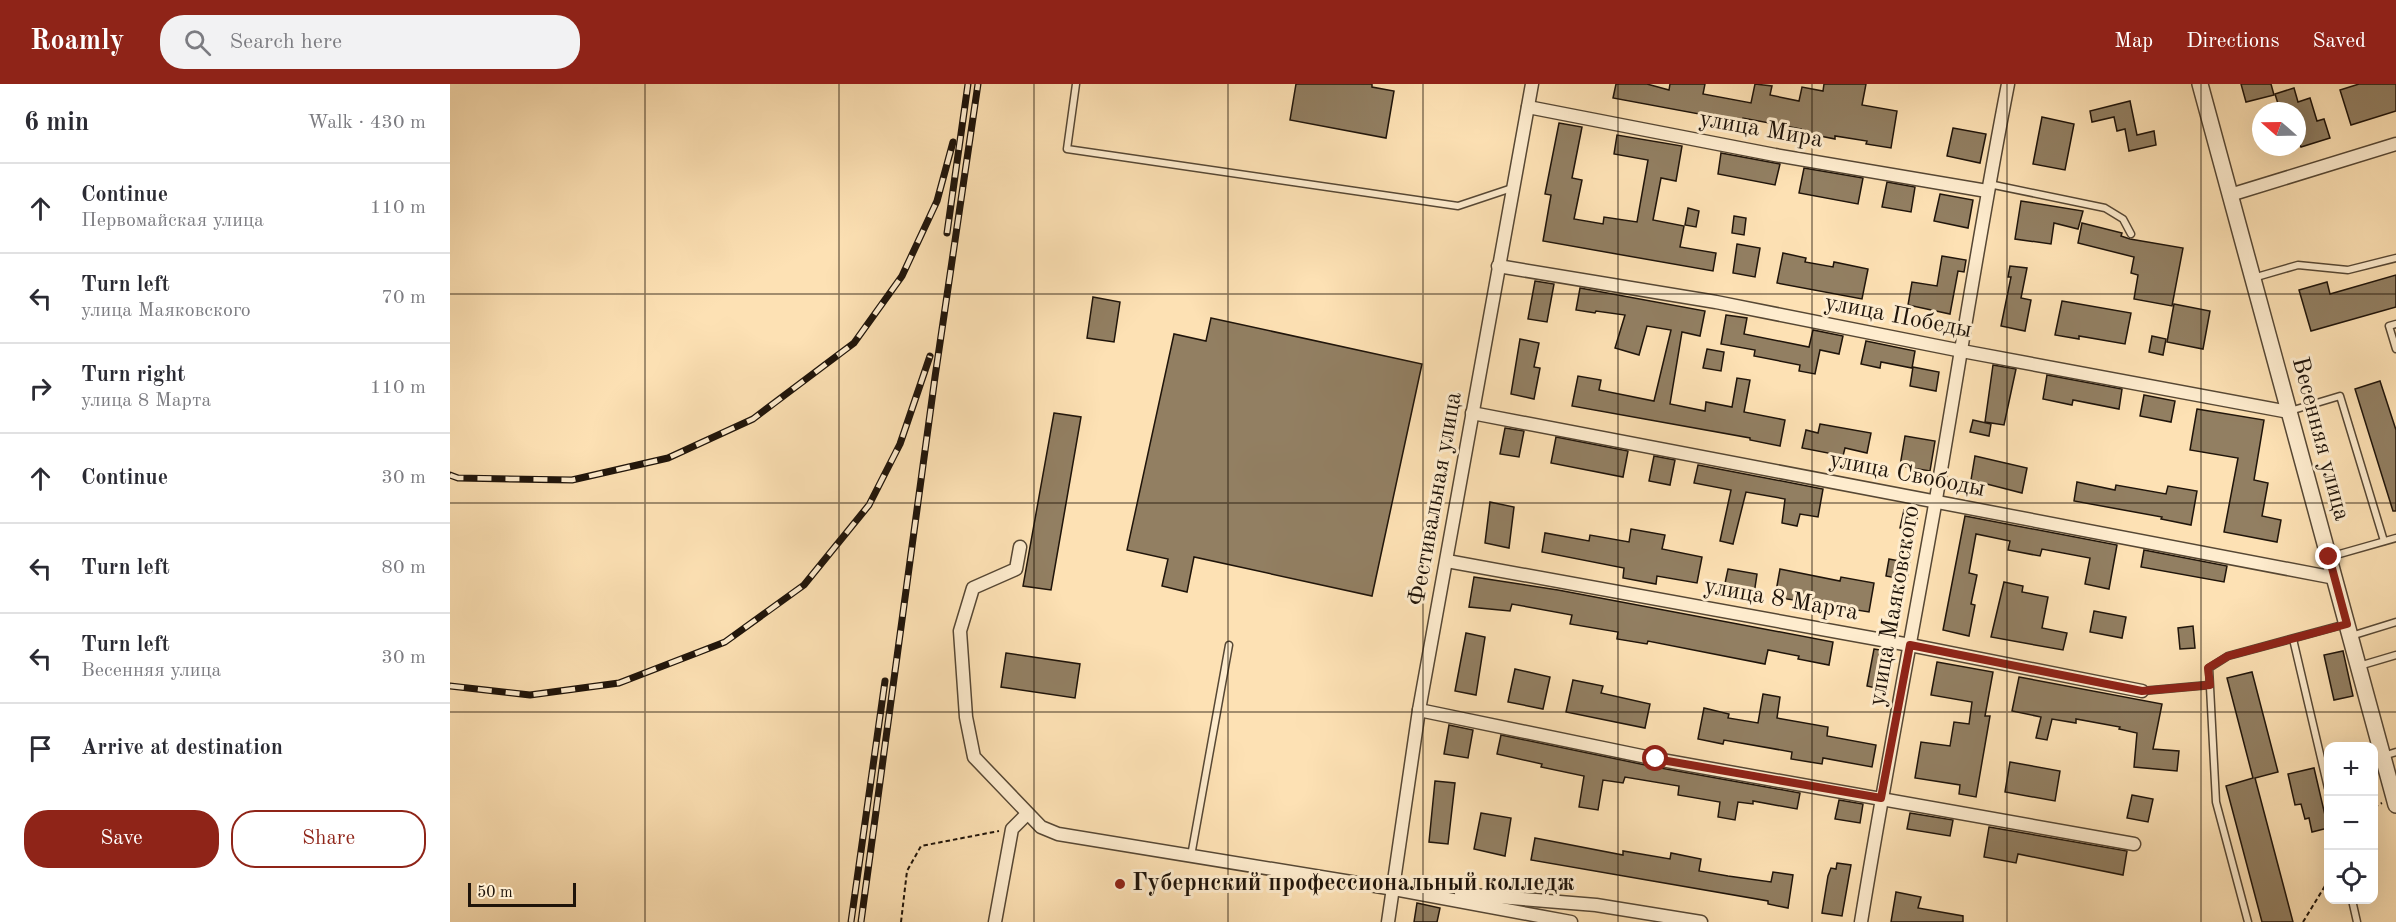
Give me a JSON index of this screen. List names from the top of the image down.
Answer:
{
  "streets": {
    "street": [
      "улица Мира",
      "улица Победы",
      "Весенняя улица",
      "улица Свободы",
      "Фестивальная улица",
      "улица 8 Марта",
      "улица Маяковского"
    ]
  },
  "crossings": [
    ["улица Мира", "Фестивальная улица"],
    ["улица Мира", "улица Маяковского"],
    ["улица Победы", "Весенняя улица"],
    ["улица Победы", "Фестивальная улица"],
    ["улица Победы", "улица Маяковского"],
    ["Весенняя улица", "улица Свободы"],
    ["улица Свободы", "Фестивальная улица"],
    ["улица Свободы", "улица Маяковского"],
    ["Фестивальная улица", "улица 8 Марта"],
    ["улица 8 Марта", "улица Маяковского"]
  ],
  "places": ["Губернский профессиональный колледж"],
  "scale_bar": "50 m",
  "north": "left",
  "page": {
    "header": "Roamly",
    "search": "Search here",
    "nav": ["Map", "Directions", "Saved"],
    "heading": ["6 min", "Walk · 430 m"],
    "list": [
      ["Continue", "Первомайская улица", "110 m"],
      ["Turn left", "улица Маяковского", "70 m"],
      ["Turn right", "улица 8 Марта", "110 m"],
      ["Continue", "30 m"],
      ["Turn left", "80 m"],
      ["Turn left", "Весенняя улица", "30 m"],
      "Arrive at destination"
    ],
    "map_buttons": ["+", "−"],
    "buttons": ["Save", "Share"],
    "scale": "50 m"
  }
}
